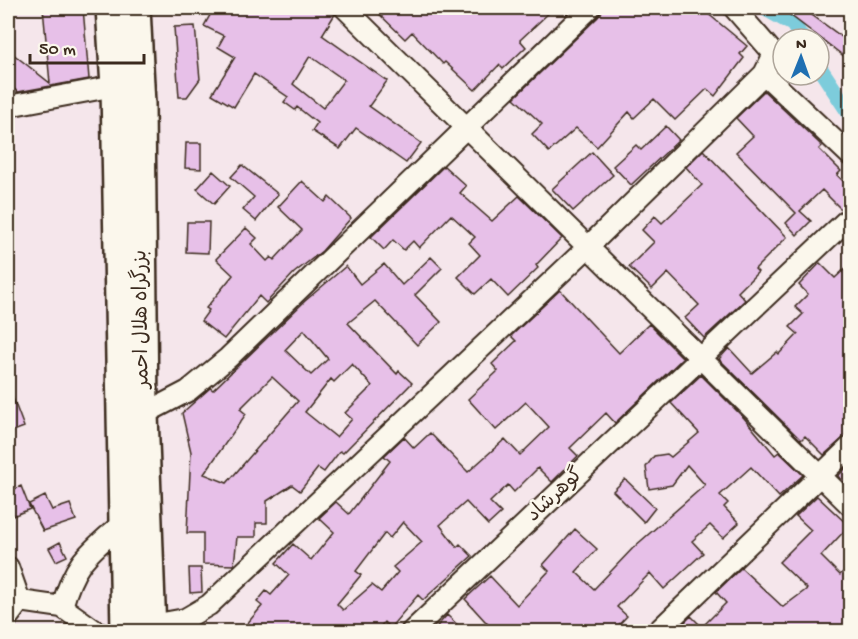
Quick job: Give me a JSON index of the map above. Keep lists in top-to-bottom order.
{
  "streets": {
    "highway": ["بزرگراه هلال احمر"],
    "street": ["گوهرشاد"]
  },
  "scale_bar": "50 m",
  "north": "top"
}
